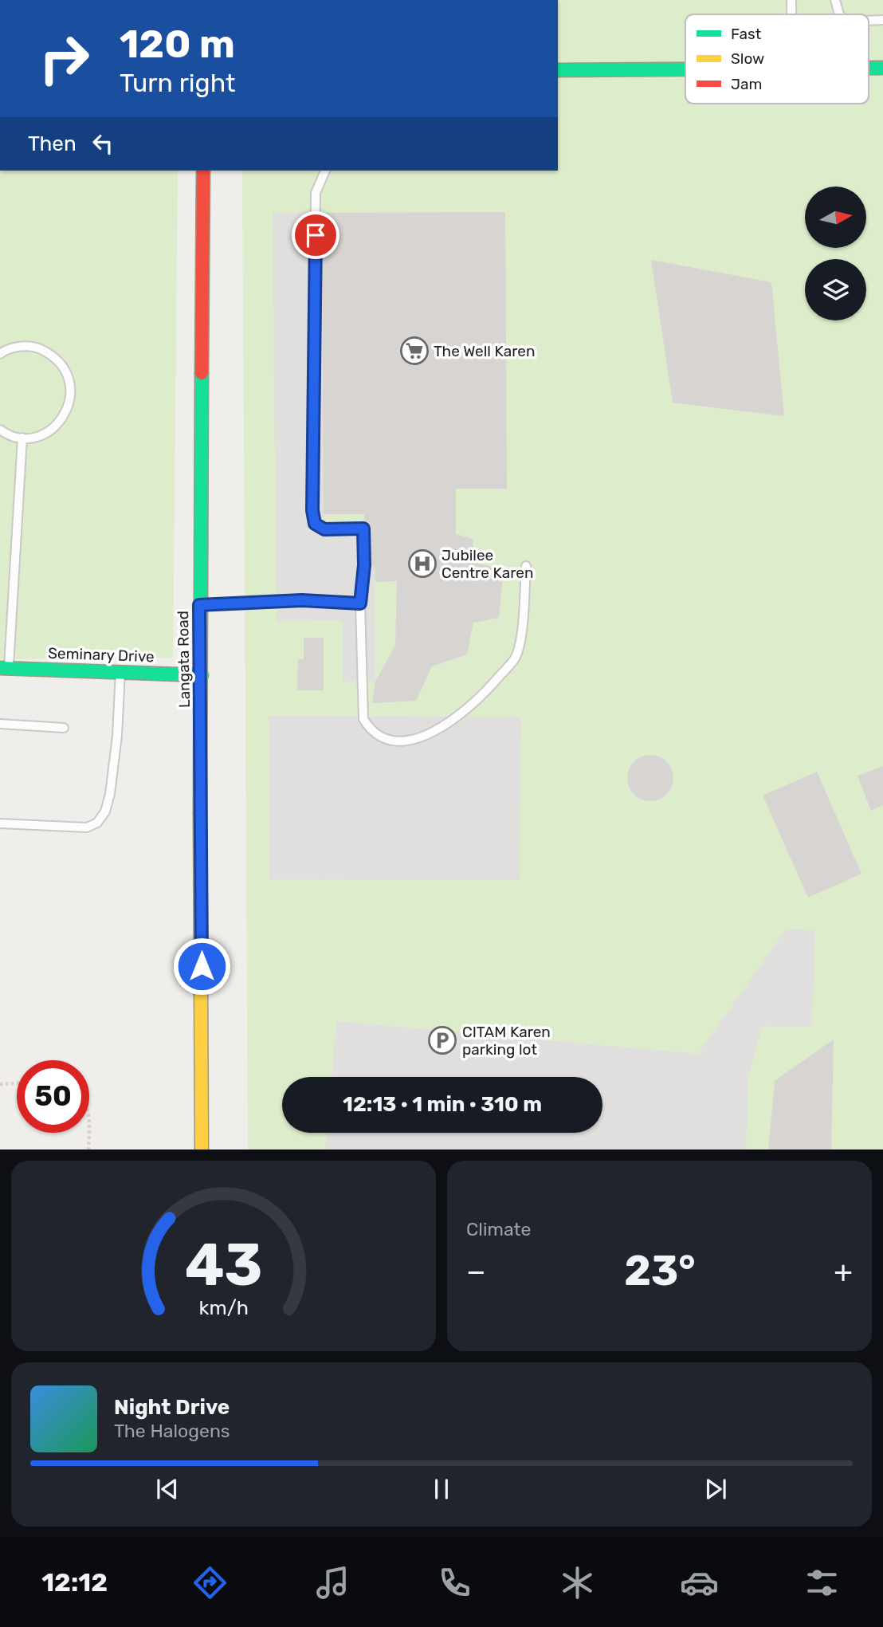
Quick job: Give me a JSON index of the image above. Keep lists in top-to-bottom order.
{
  "streets": {
    "main road": ["Seminary Drive", "Langata Road"]
  },
  "crossings": [
    ["Seminary Drive", "Langata Road"]
  ],
  "places": {
    "supermarket": ["The Well Karen"],
    "hospital": ["Jubilee Centre Karen"],
    "parking": ["CITAM Karen parking lot"]
  },
  "legend": ["Fast", "Slow", "Jam"],
  "north": "right",
  "page": {
    "turn": ["120 m", "Turn right"],
    "then": "Then",
    "limit": "50",
    "trip": "12:13 · 1 min · 310 m",
    "tile": "Climate",
    "heat": ["−", "23°", "+"],
    "song": ["Night Drive", "The Halogens"],
    "tabs": "12:12",
    "gauge": ["43", "km/h"]
  }
}
